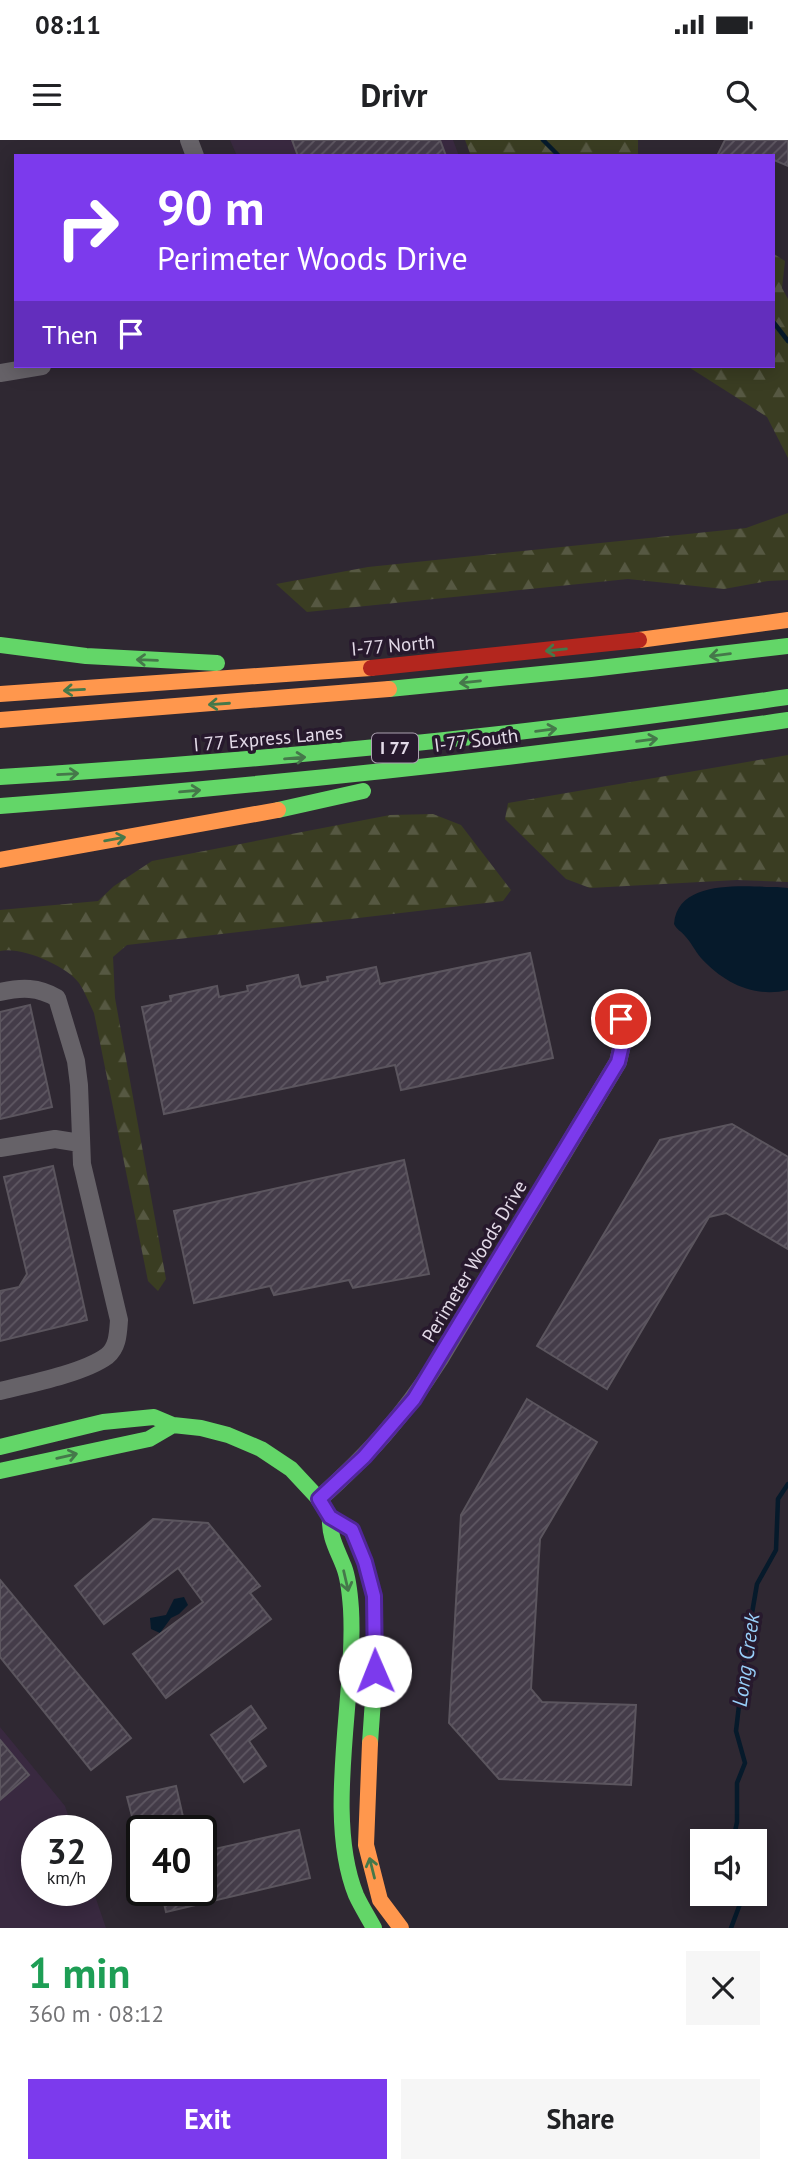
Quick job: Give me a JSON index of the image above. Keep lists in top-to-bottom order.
{
  "streets": {
    "main road": [
      "I-77 North",
      "I 77 Express Lanes",
      "I-77 South",
      "I 77"
    ],
    "street": ["Perimeter Woods Drive"]
  },
  "water": ["Long Creek"],
  "page": {
    "status": "08:11",
    "header": "Drivr",
    "turn": ["90 m", "Perimeter Woods Drive"],
    "then": "Then",
    "speed": "32 km/h",
    "limit": "40",
    "heading": ["1 min", "360 m · 08:12"],
    "buttons": ["Exit", "Share"]
  }
}
